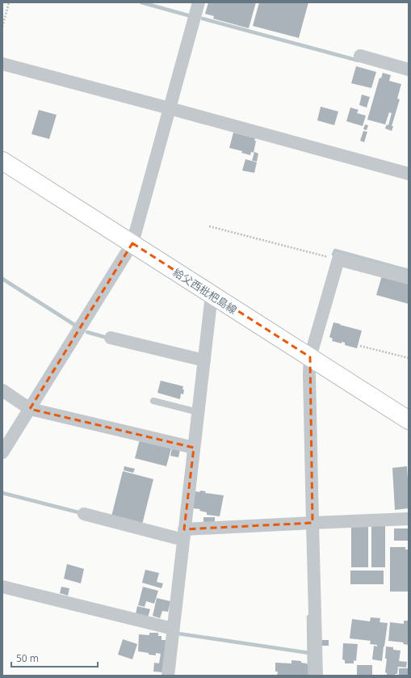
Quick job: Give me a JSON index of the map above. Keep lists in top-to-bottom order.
{
  "streets": {
    "main road": ["給父西枇杷島線"]
  },
  "scale_bar": "50 m"
}
